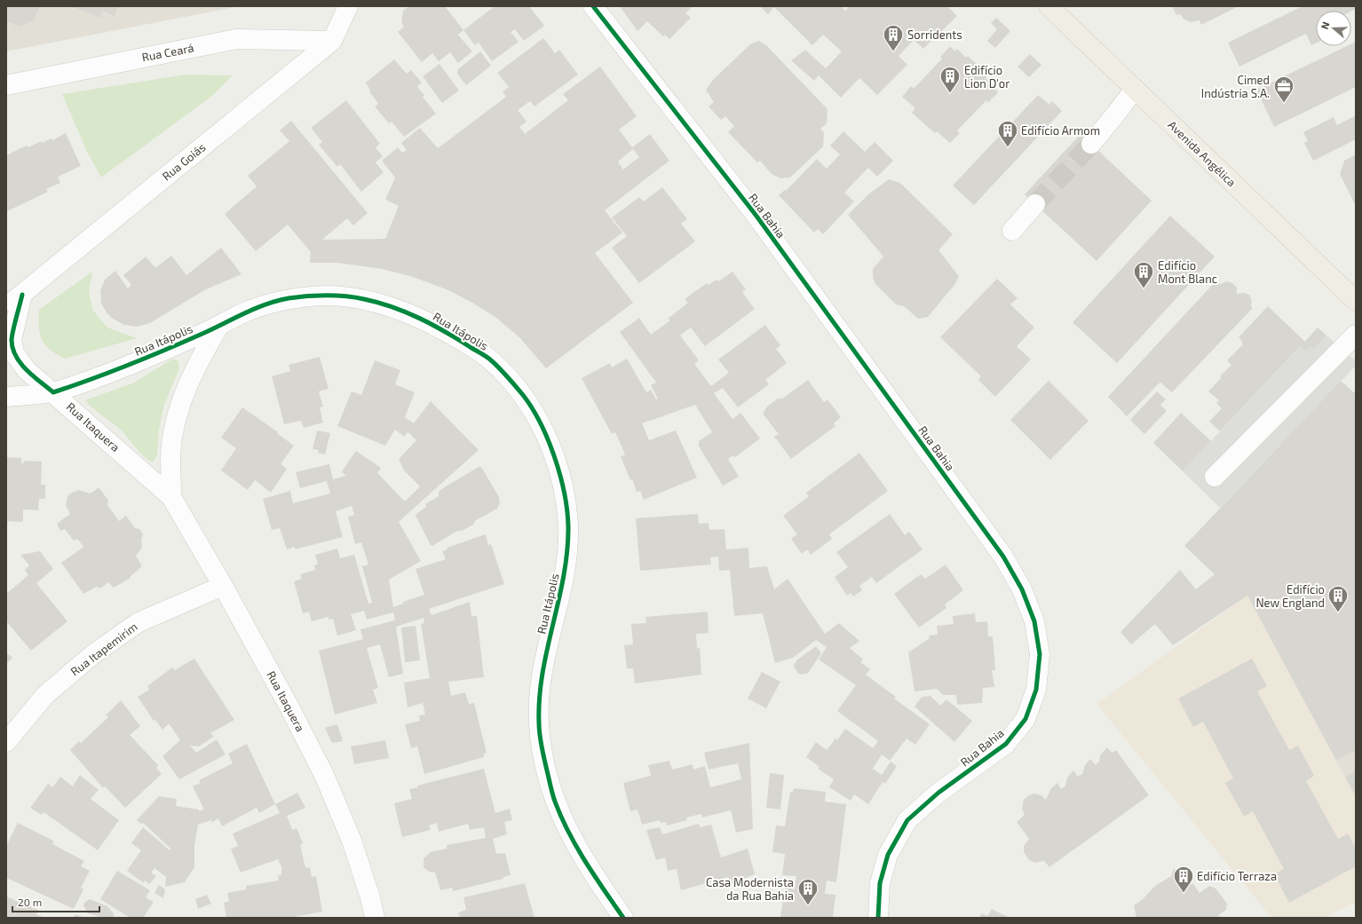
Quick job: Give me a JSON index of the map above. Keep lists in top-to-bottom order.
{
  "streets": {
    "main road": ["Avenida Angélica"],
    "street": [
      "Rua Ceará",
      "Rua Goiás",
      "Rua Bahia",
      "Rua Itápolis",
      "Rua Itaquera",
      "Rua Itapemirim"
    ]
  },
  "crossings": [
    ["Rua Ceará", "Rua Goiás"],
    ["Rua Goiás", "Rua Itaquera"],
    ["Rua Itápolis", "Rua Itaquera"],
    ["Rua Itaquera", "Rua Itapemirim"]
  ],
  "places": {
    "building": [
      "Sorridents",
      "Edifício Lion D'or",
      "Edifício Armom",
      "Edifício Mont Blanc",
      "Edifício New England",
      "Edifício Terraza",
      "Casa Modernista da Rua Bahia"
    ],
    "office": ["Cimed Indústria S.A."]
  },
  "scale_bar": "20 m",
  "north": "left"
}
